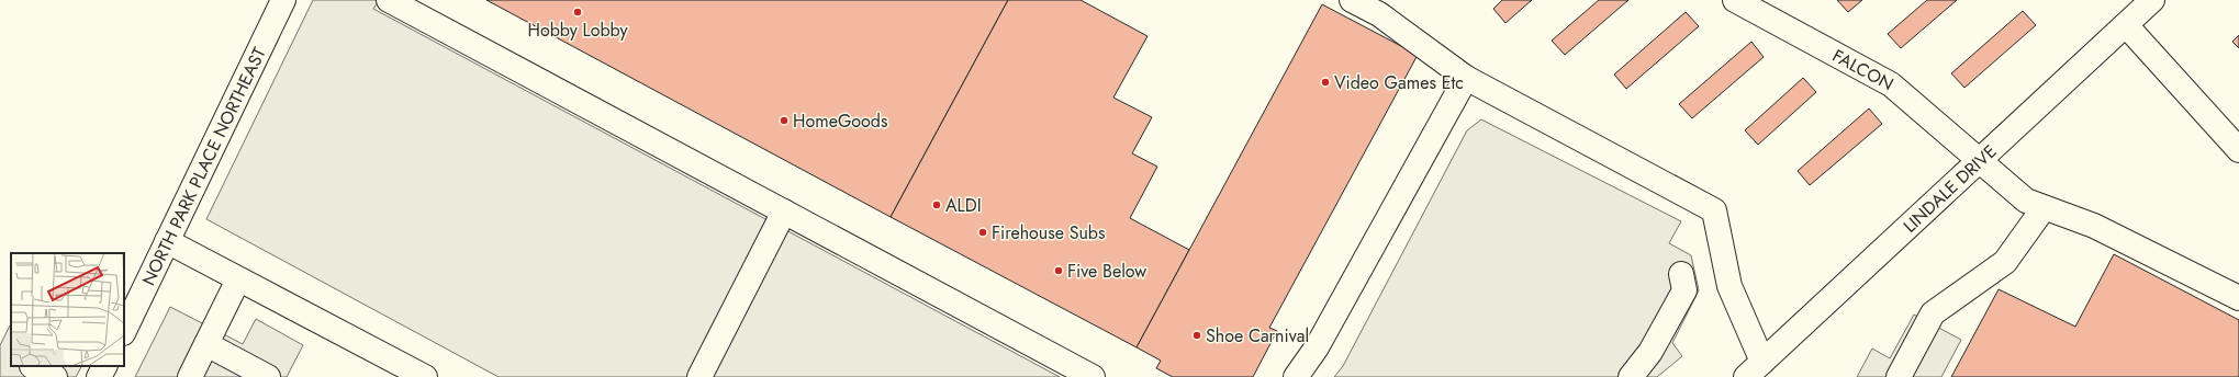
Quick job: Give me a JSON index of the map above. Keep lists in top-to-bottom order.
{
  "streets": {
    "street": ["FALCON", "NORTH PARK PLACE NORTHEAST", "LINDALE DRIVE"]
  },
  "crossings": [
    ["FALCON", "LINDALE DRIVE"]
  ],
  "places": [
    "Hobby Lobby",
    "Video Games Etc",
    "HomeGoods",
    "ALDI",
    "Firehouse Subs",
    "Five Below",
    "Shoe Carnival"
  ]
}
